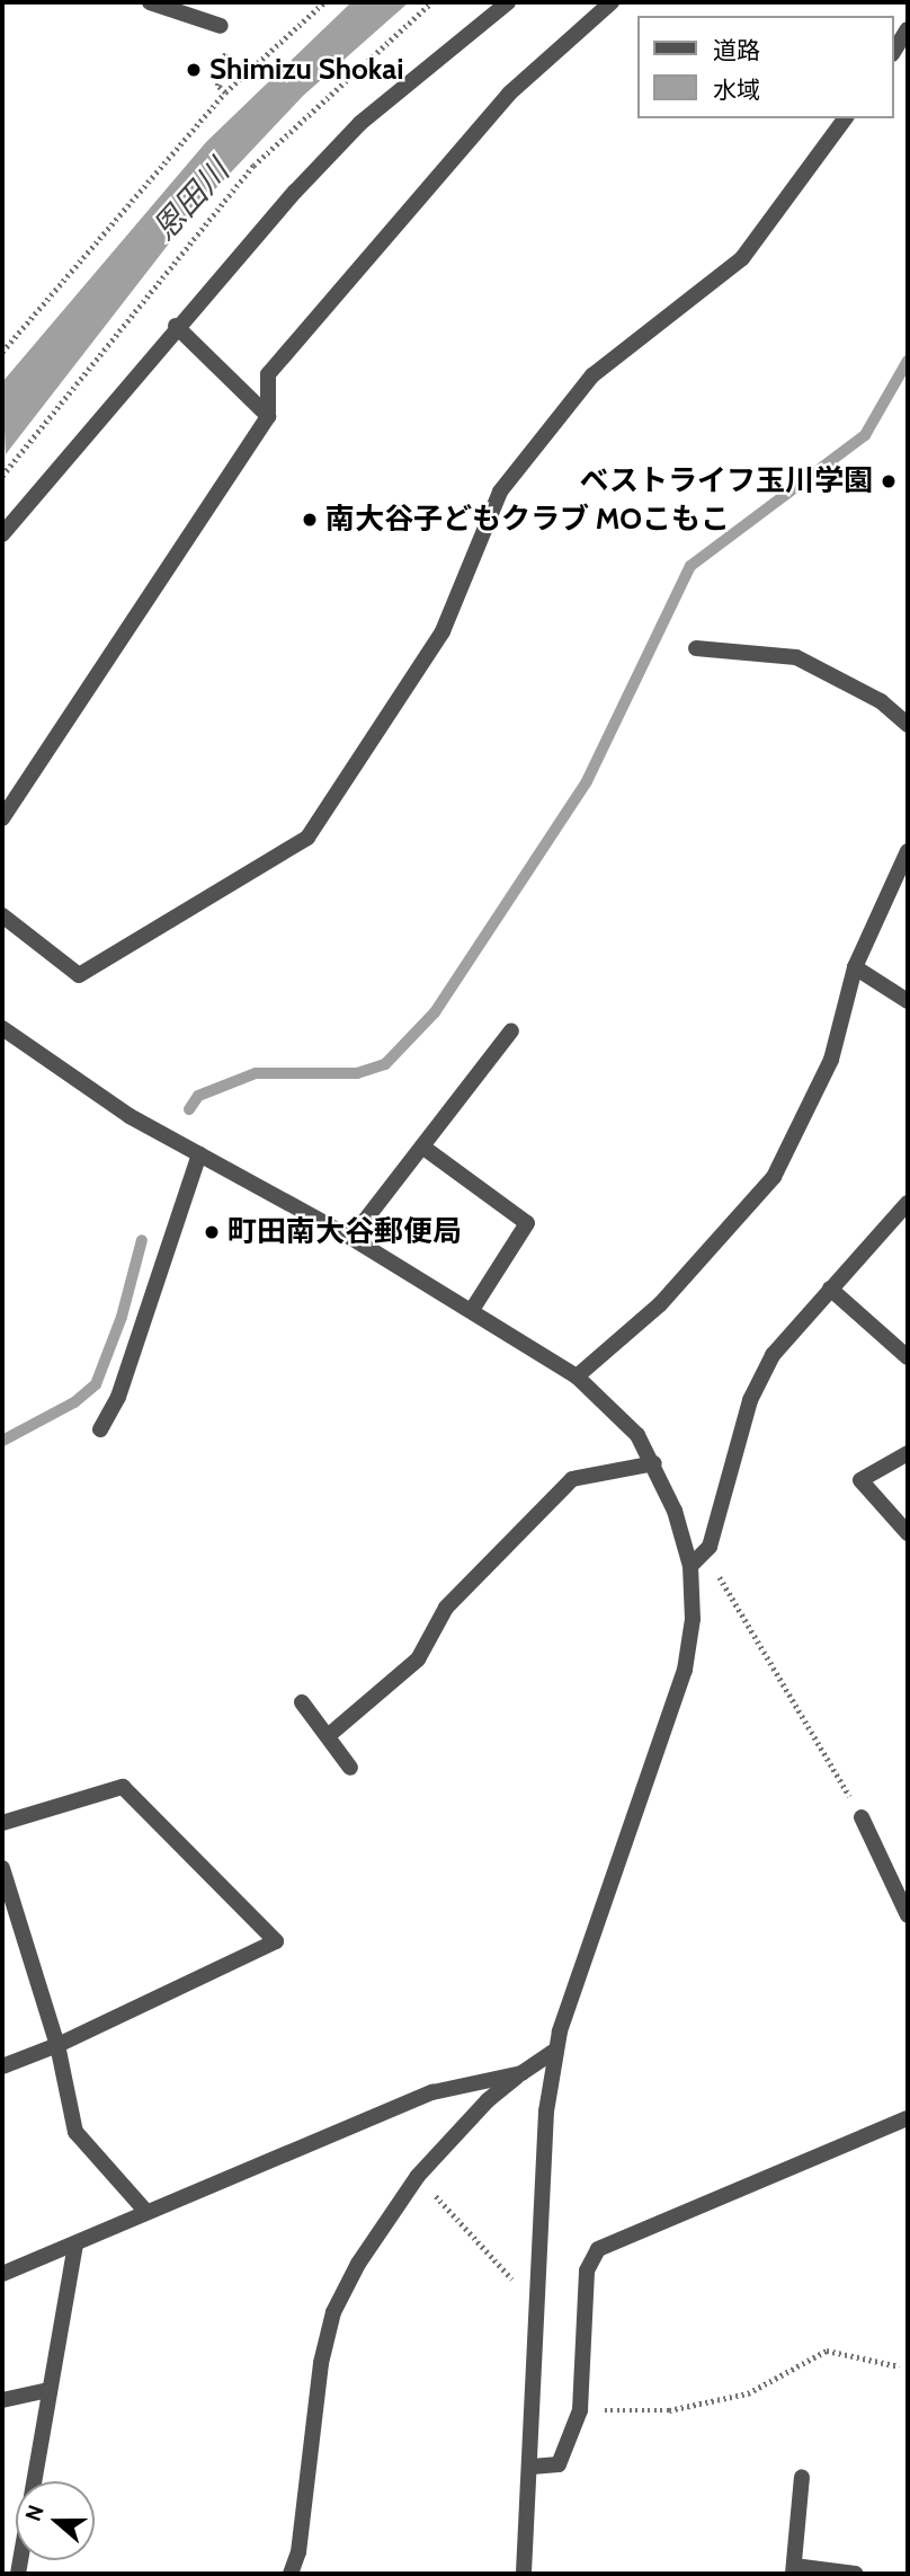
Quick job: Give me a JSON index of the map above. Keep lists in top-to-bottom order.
{
  "water": ["恩田川"],
  "places": [
    "Shimizu Shokai",
    "ベストライフ玉川学園",
    "南大谷子どもクラブ MOこもこ",
    "町田南大谷郵便局"
  ],
  "legend": ["道路", "水域"],
  "north": "left"
}
